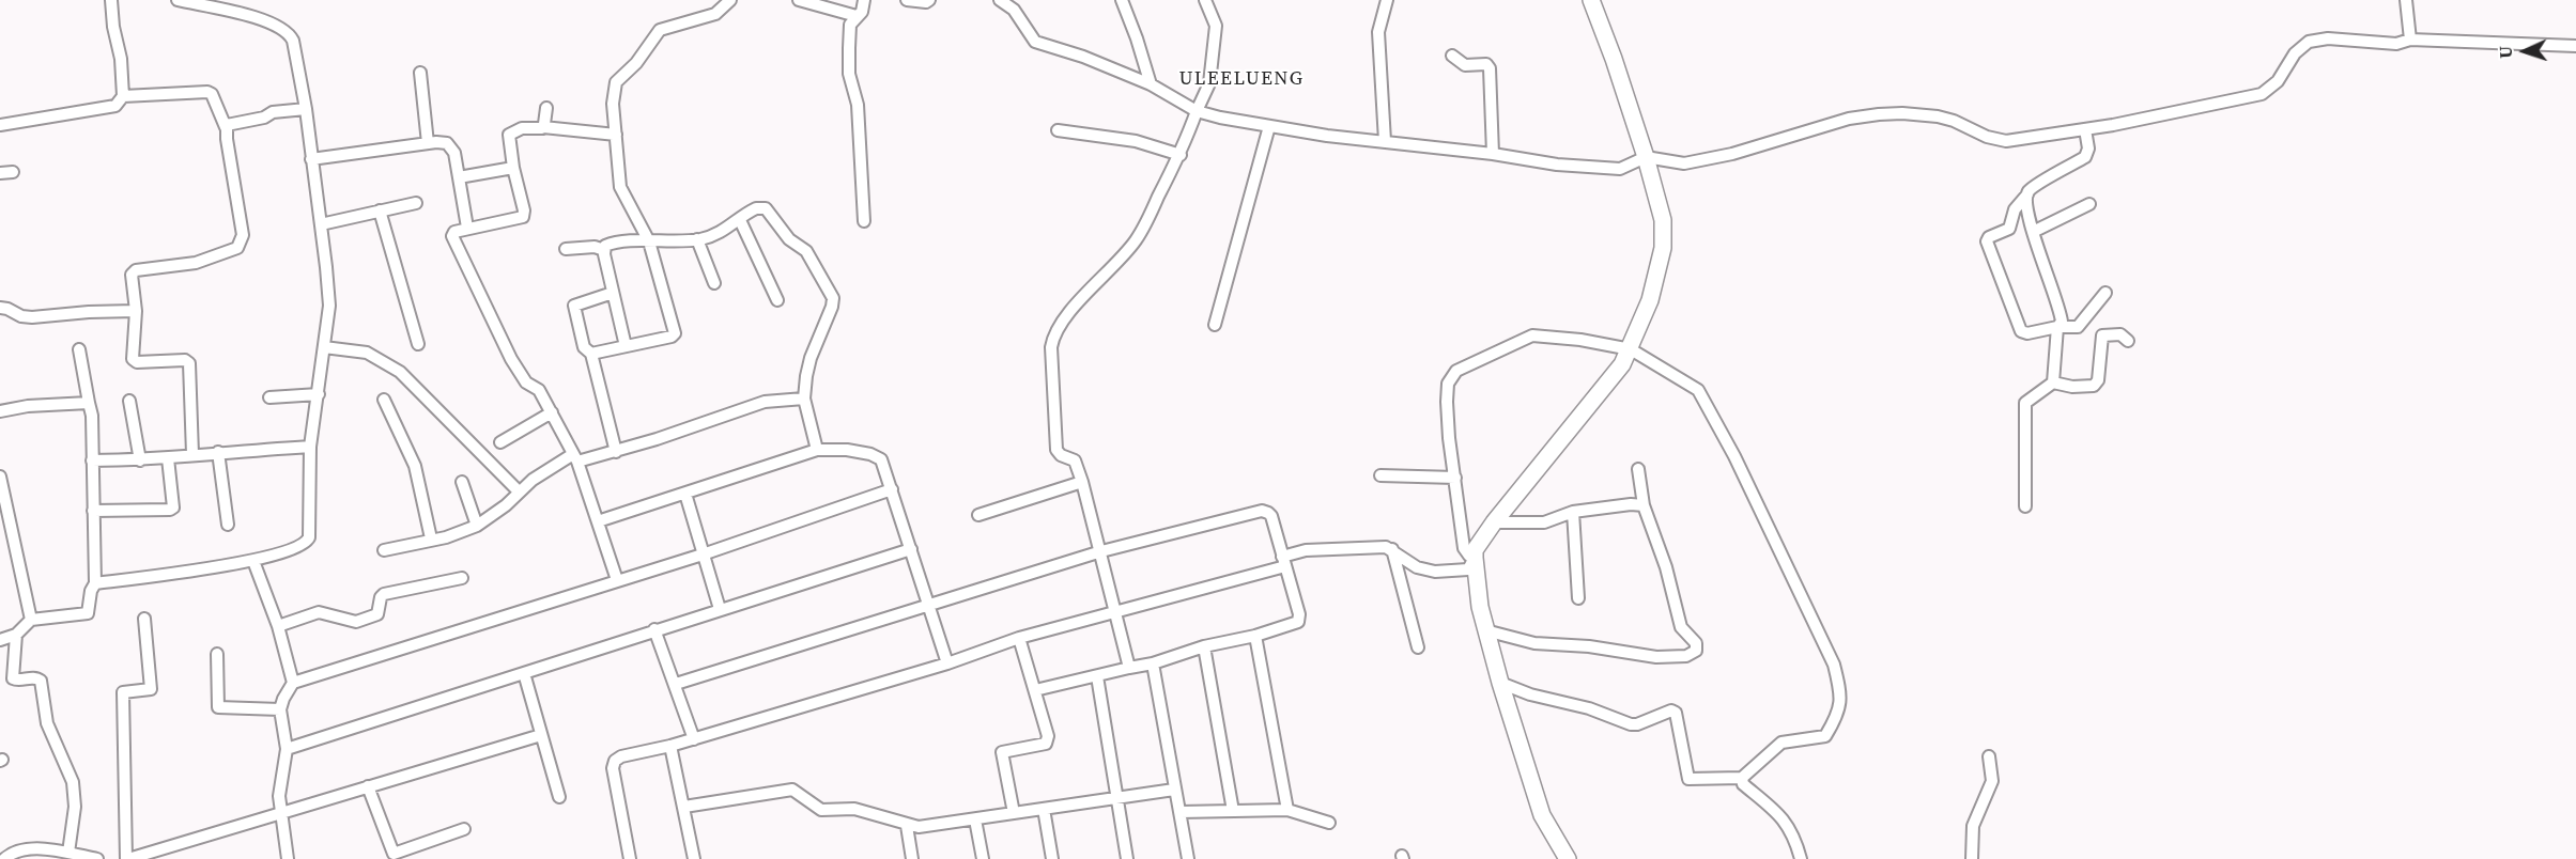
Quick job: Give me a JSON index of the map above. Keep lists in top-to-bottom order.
{
  "districts": ["ULEELUENG"],
  "north": "left"
}
